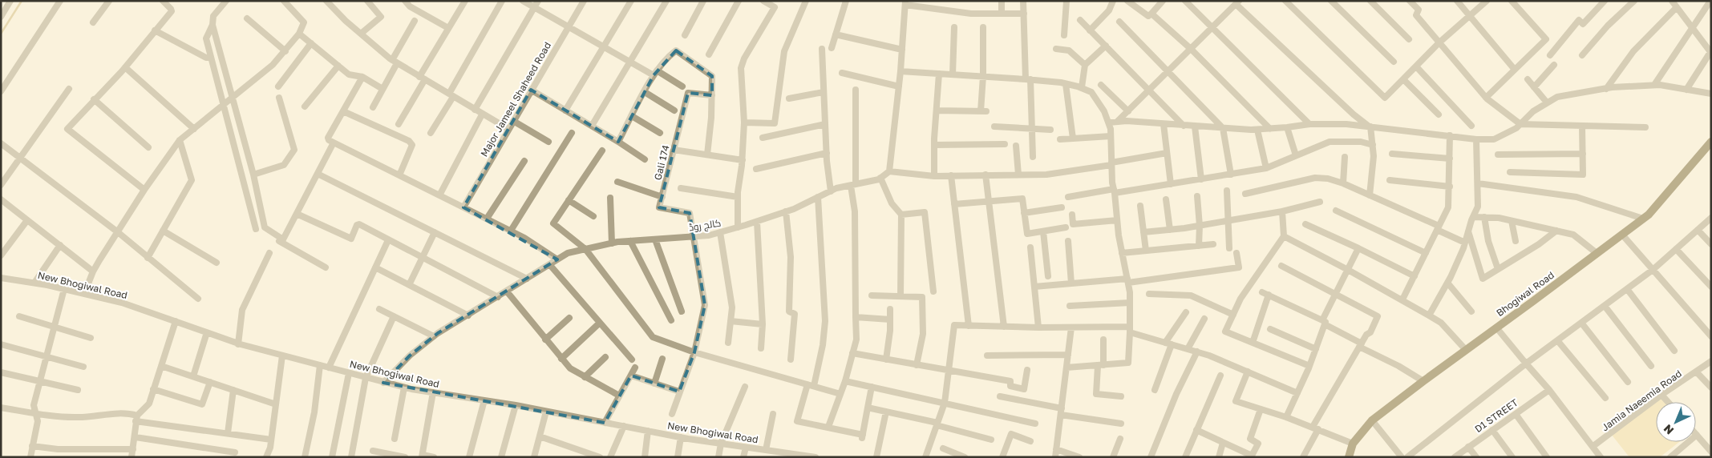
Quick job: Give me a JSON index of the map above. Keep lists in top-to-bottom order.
{
  "streets": {
    "main road": ["Bhogiwal Road"],
    "street": [
      "Major Jameel Shaheed Road",
      "Gali 174",
      "کالج روڈ",
      "New Bhogiwal Road",
      "Jamia Naeemia Road",
      "D1 STREET"
    ]
  },
  "crossings": [
    ["کالج روڈ", "New Bhogiwal Road"]
  ],
  "north": "bottom left"
}
